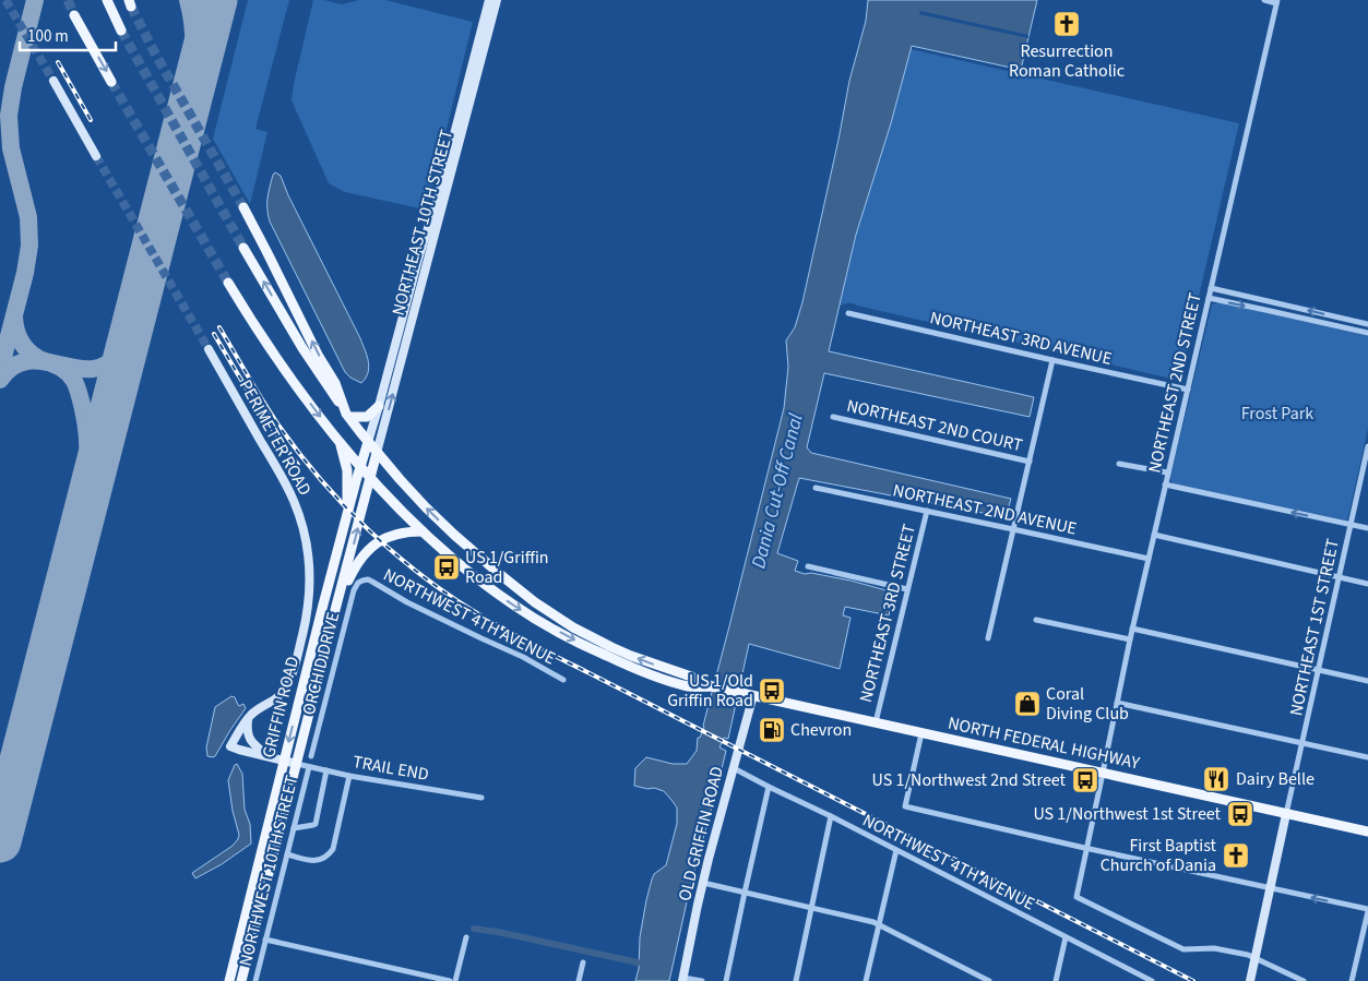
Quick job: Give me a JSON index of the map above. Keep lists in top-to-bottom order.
{
  "streets": {
    "main road": ["GRIFFIN ROAD", "NORTH FEDERAL HIGHWAY"],
    "street": [
      "NORTHEAST 10TH STREET",
      "NORTHEAST 3RD AVENUE",
      "NORTHEAST 2ND STREET",
      "NORTHEAST 2ND COURT",
      "PERIMETER ROAD",
      "NORTHEAST 2ND AVENUE",
      "NORTHEAST 3RD STREET",
      "NORTHWEST 4TH AVENUE",
      "NORTHEAST 1ST STREET",
      "ORCHID DRIVE",
      "TRAIL END",
      "OLD GRIFFIN ROAD",
      "NORTHWEST 10TH STREET"
    ]
  },
  "crossings": [
    ["NORTHEAST 10TH STREET", "GRIFFIN ROAD"],
    ["NORTHEAST 10TH STREET", "NORTH FEDERAL HIGHWAY"],
    ["NORTHEAST 3RD AVENUE", "NORTHEAST 2ND STREET"],
    ["NORTHEAST 2ND STREET", "NORTHEAST 2ND AVENUE"],
    ["NORTHEAST 2ND STREET", "NORTH FEDERAL HIGHWAY"],
    ["PERIMETER ROAD", "GRIFFIN ROAD"],
    ["PERIMETER ROAD", "TRAIL END"],
    ["NORTHEAST 2ND AVENUE", "NORTHEAST 3RD STREET"],
    ["NORTHEAST 3RD STREET", "NORTH FEDERAL HIGHWAY"],
    ["NORTHWEST 4TH AVENUE", "ORCHID DRIVE"],
    ["NORTHWEST 4TH AVENUE", "OLD GRIFFIN ROAD"],
    ["NORTHEAST 1ST STREET", "NORTH FEDERAL HIGHWAY"],
    ["GRIFFIN ROAD", "NORTH FEDERAL HIGHWAY"],
    ["GRIFFIN ROAD", "TRAIL END"],
    ["NORTH FEDERAL HIGHWAY", "OLD GRIFFIN ROAD"],
    ["TRAIL END", "NORTHWEST 10TH STREET"]
  ],
  "water": ["Dania Cut-Off Canal"],
  "parks": ["Frost Park"],
  "places": {
    "church": ["Resurrection Roman Catholic", "First Baptist Church of Dania"],
    "bus stop": [
      "US 1/Griffin Road",
      "US 1/Old Griffin Road",
      "US 1/Northwest 2nd Street",
      "US 1/Northwest 1st Street"
    ],
    "shop": ["Coral Diving Club"],
    "fuel station": ["Chevron"],
    "restaurant": ["Dairy Belle"]
  },
  "scale_bar": "100 m"
}
